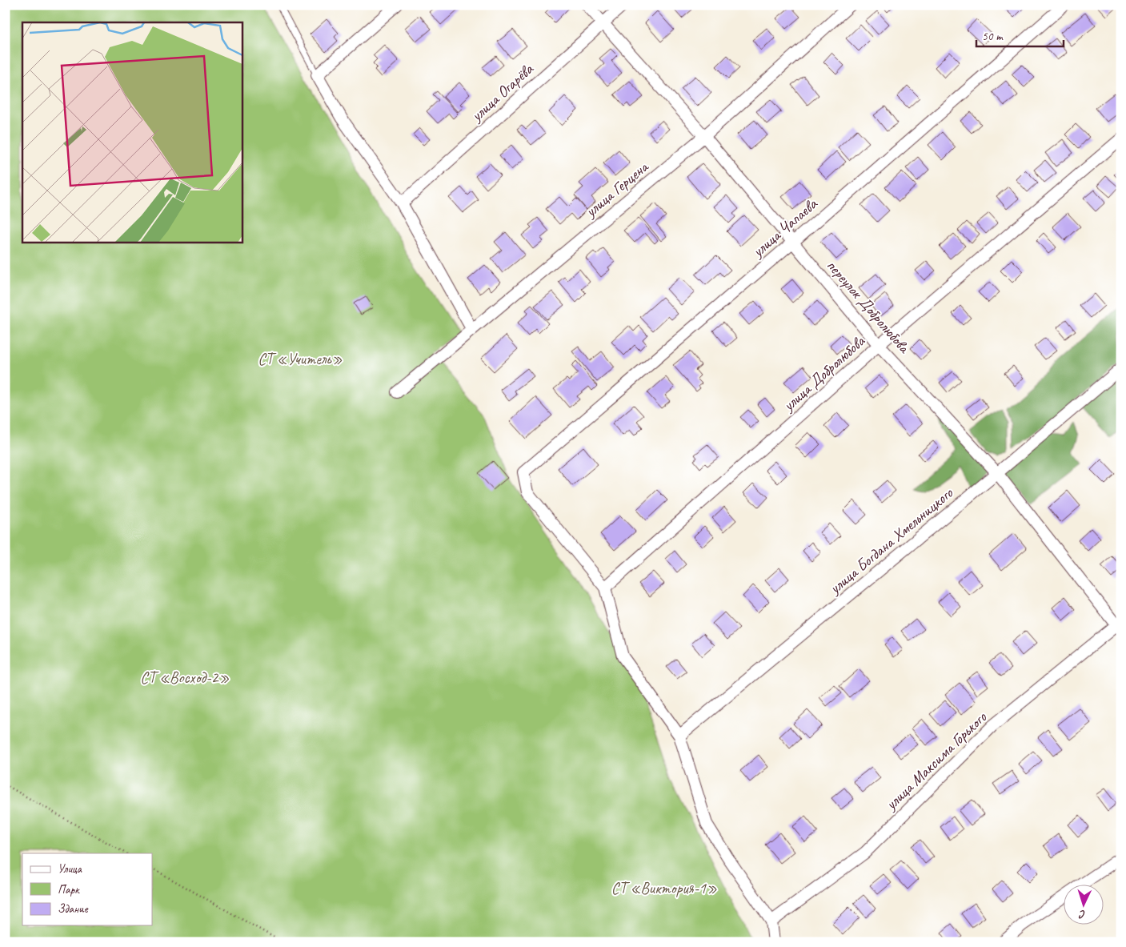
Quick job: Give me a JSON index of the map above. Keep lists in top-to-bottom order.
{
  "streets": {
    "street": [
      "улица Огарёва",
      "улица Герцена",
      "улица Чапаева",
      "переулок Добролюбова",
      "улица Добролюбова",
      "улица Богдана Хмельницкого",
      "улица Максима Горького"
    ]
  },
  "crossings": [
    ["улица Огарёва", "переулок Добролюбова"],
    ["улица Герцена", "переулок Добролюбова"],
    ["улица Чапаева", "переулок Добролюбова"],
    ["улица Чапаева", "улица Добролюбова"],
    ["переулок Добролюбова", "улица Добролюбова"],
    ["переулок Добролюбова", "улица Богдана Хмельницкого"],
    ["переулок Добролюбова", "улица Максима Горького"]
  ],
  "parks": ["СТ «Учитель»", "СТ «Восход-2»", "СТ «Виктория-1»"],
  "legend": ["Улица", "Парк", "Здание"],
  "scale_bar": "50 m",
  "north": "bottom"
}
